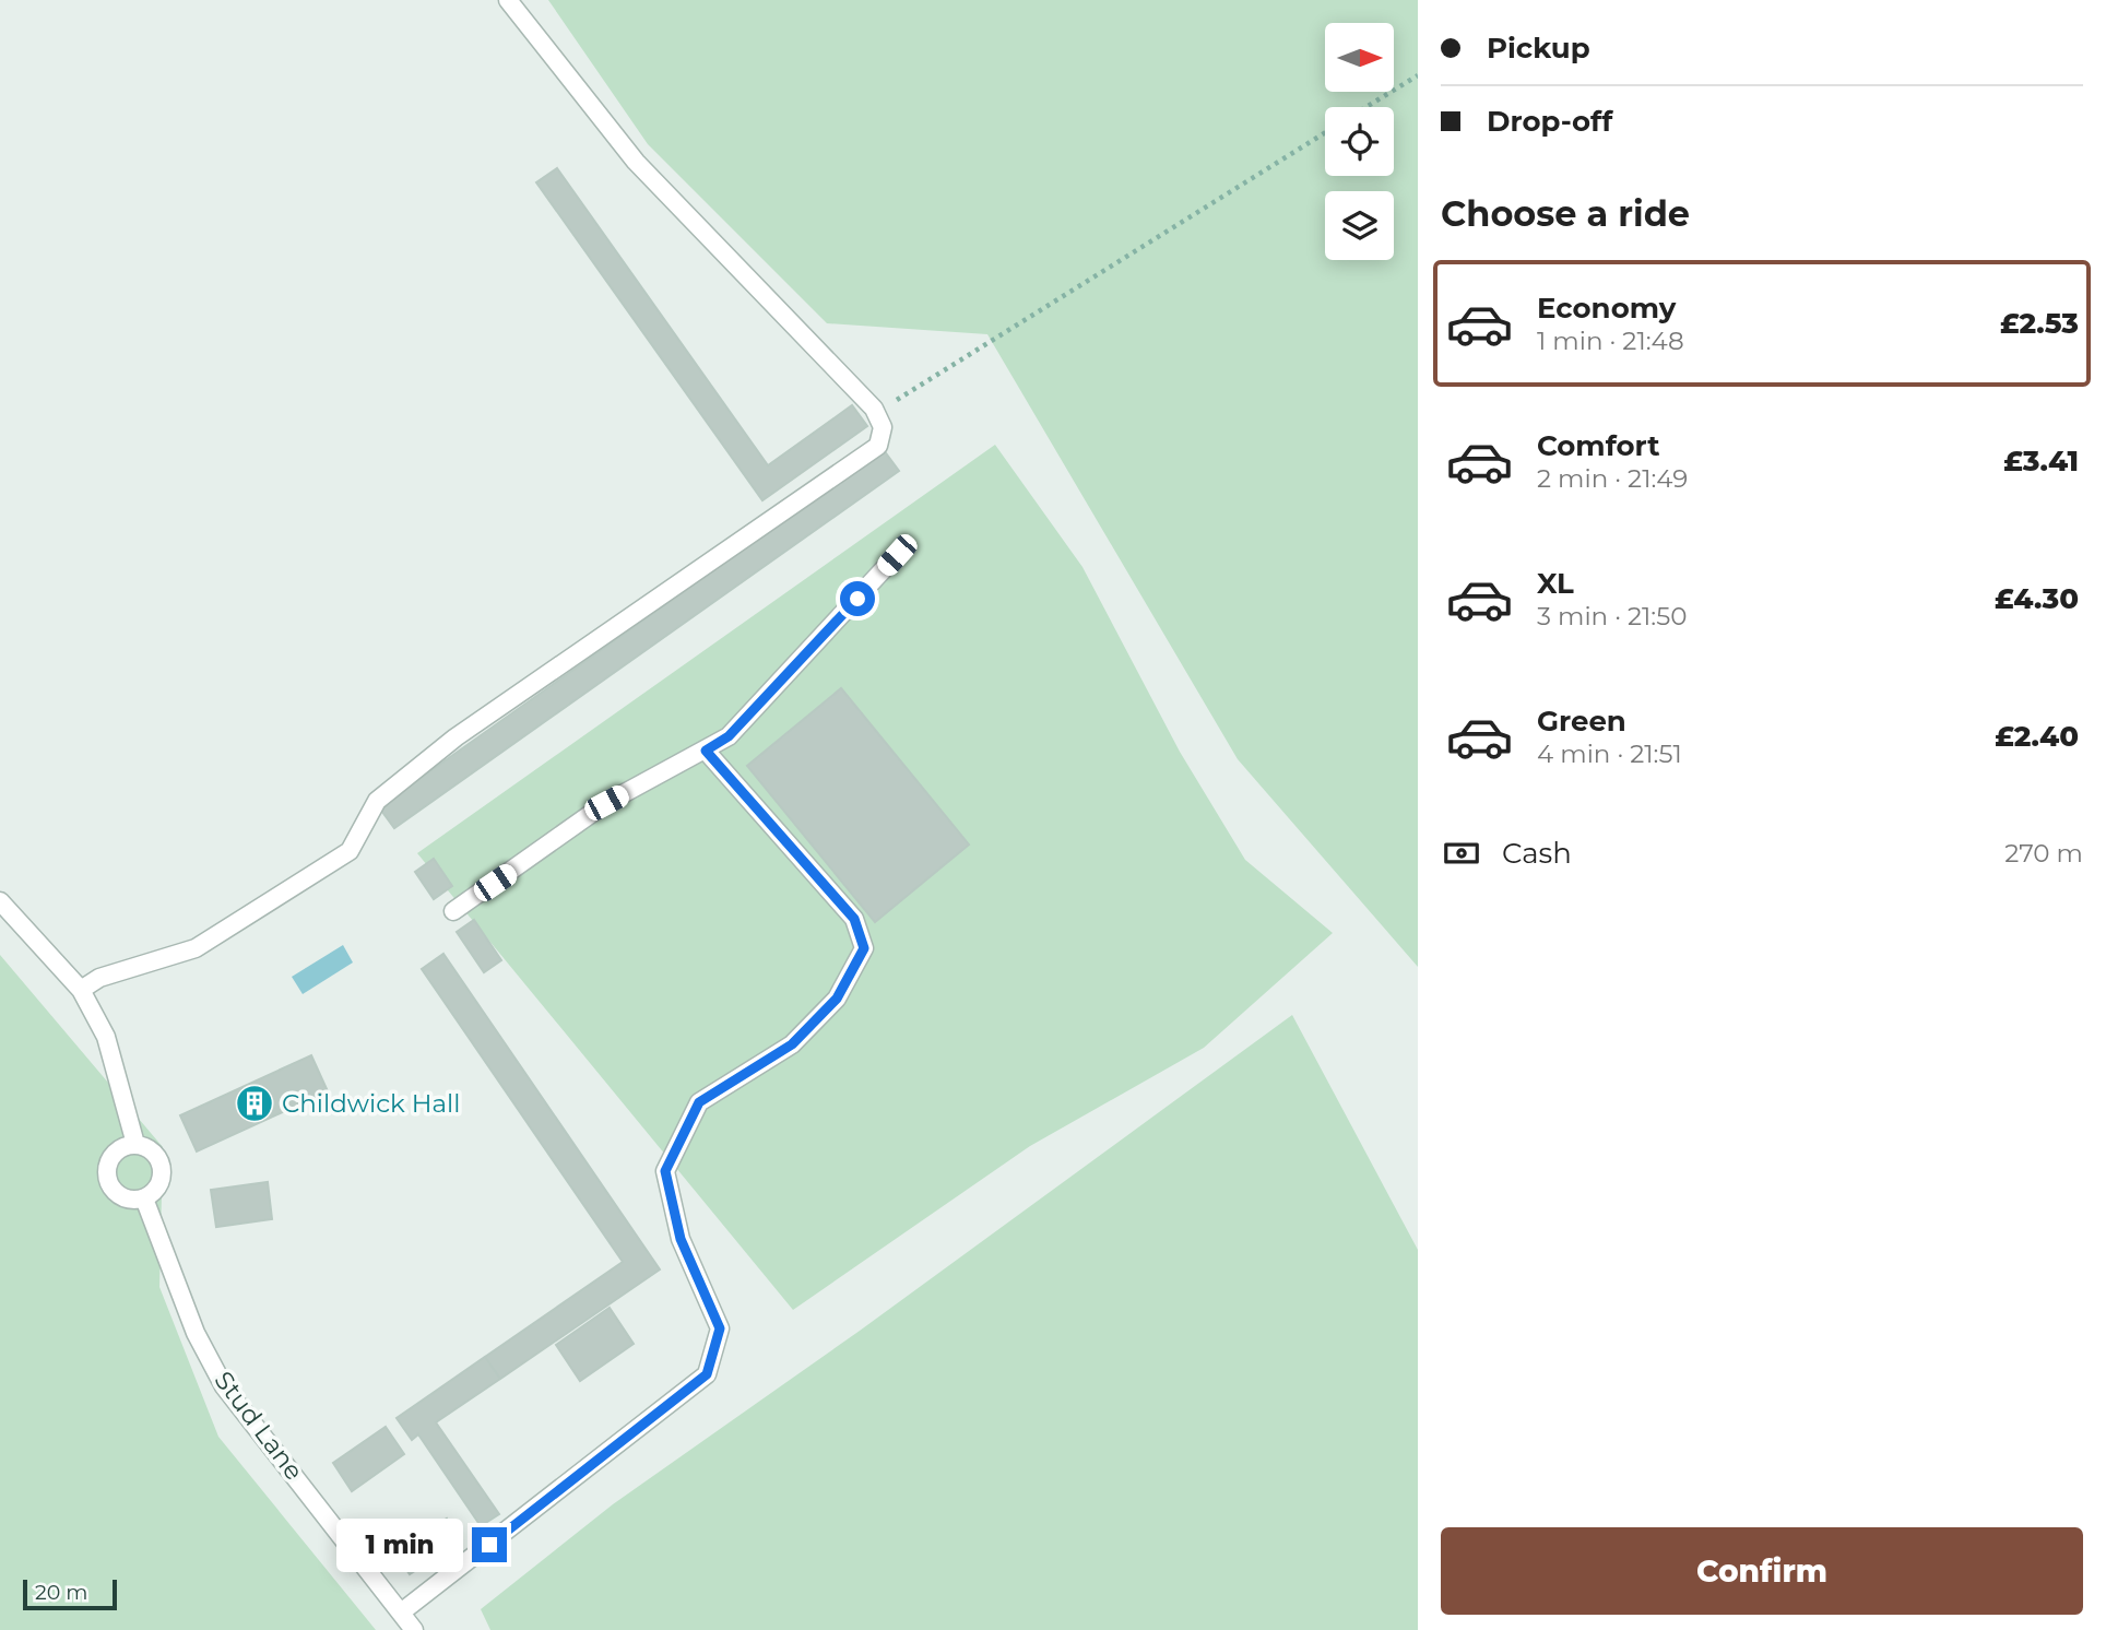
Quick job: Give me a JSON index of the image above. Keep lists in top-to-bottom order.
{
  "streets": {
    "lane": ["Stud Lane"]
  },
  "places": {
    "building": ["Childwick Hall"]
  },
  "scale_bar": "20 m",
  "north": "right",
  "page": {
    "banner": ["Pickup", "Drop-off"],
    "heading": "Choose a ride",
    "list": [
      {
        "name": "Economy",
        "note": "1 min · 21:48",
        "value": "£2.53"
      },
      {
        "name": "Comfort",
        "note": "2 min · 21:49",
        "value": "£3.41"
      },
      {
        "name": "XL",
        "note": "3 min · 21:50",
        "value": "£4.30"
      },
      {
        "name": "Green",
        "note": "4 min · 21:51",
        "value": "£2.40"
      }
    ],
    "pay": ["Cash", "270 m"],
    "buttons": "Confirm",
    "bubble": "1 min",
    "scale": "20 m"
  }
}
